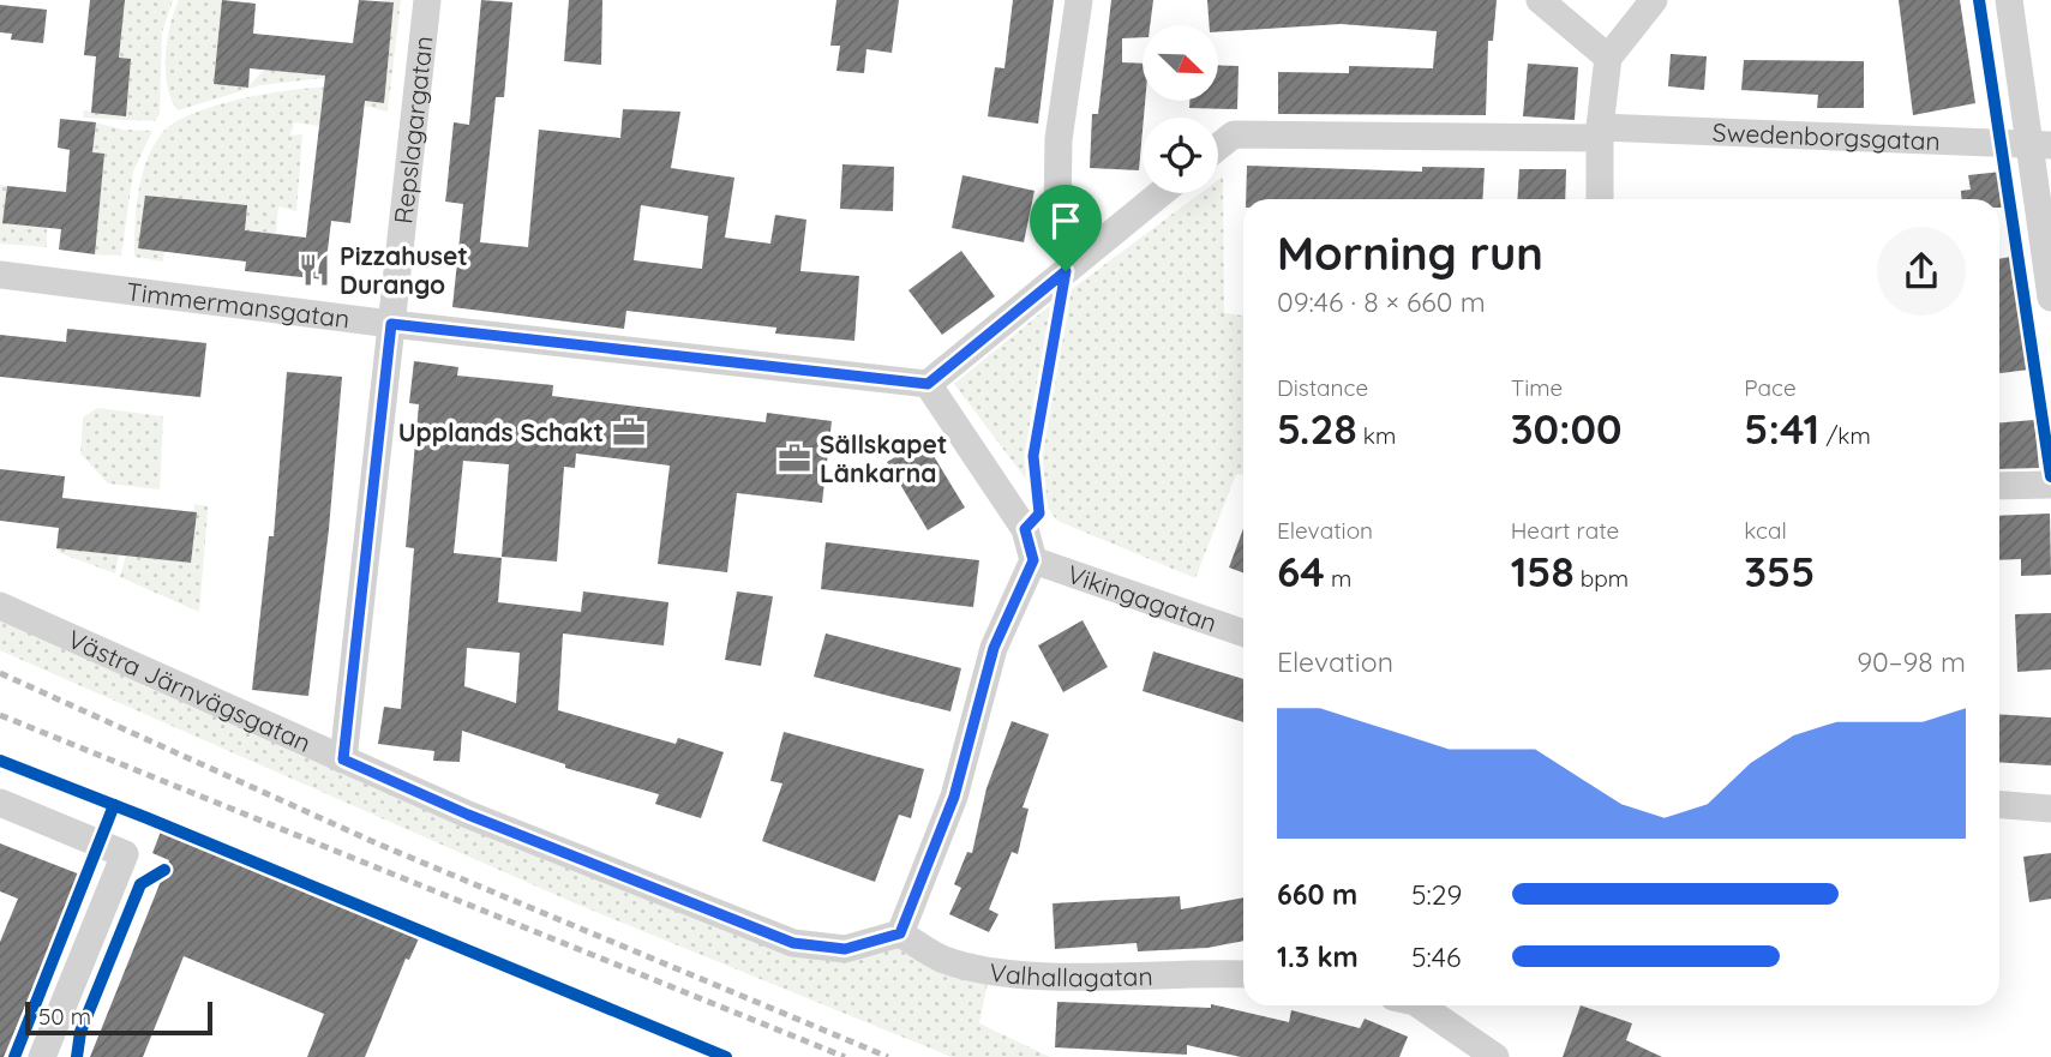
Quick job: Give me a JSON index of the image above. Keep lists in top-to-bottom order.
{
  "streets": {
    "street": [
      "Repslagargatan",
      "Swedenborgsgatan",
      "Timmermansgatan",
      "Vikingagatan",
      "Västra Järnvägsgatan",
      "Valhallagatan"
    ]
  },
  "crossings": [
    ["Repslagargatan", "Timmermansgatan"],
    ["Repslagargatan", "Västra Järnvägsgatan"],
    ["Västra Järnvägsgatan", "Valhallagatan"]
  ],
  "places": {
    "restaurant": ["Pizzahuset Durango"],
    "office": ["Upplands Schakt", "Sällskapet Länkarna"]
  },
  "scale_bar": "50 m",
  "north": "bottom right",
  "page": {
    "heading": ["Morning run", "09:46 · 8 × 660 m"],
    "stats": [
      ["Distance", "5.28 km"],
      ["Time", "30:00"],
      ["Pace", "5:41 /km"],
      ["Elevation", "64 m"],
      ["Heart rate", "158 bpm"],
      ["kcal", "355"]
    ],
    "chart": ["Elevation", "90–98 m"],
    "list": [
      {
        "name": "660 m",
        "note": "5:29"
      },
      {
        "name": "1.3 km",
        "note": "5:46"
      }
    ],
    "scale": "50 m"
  }
}
